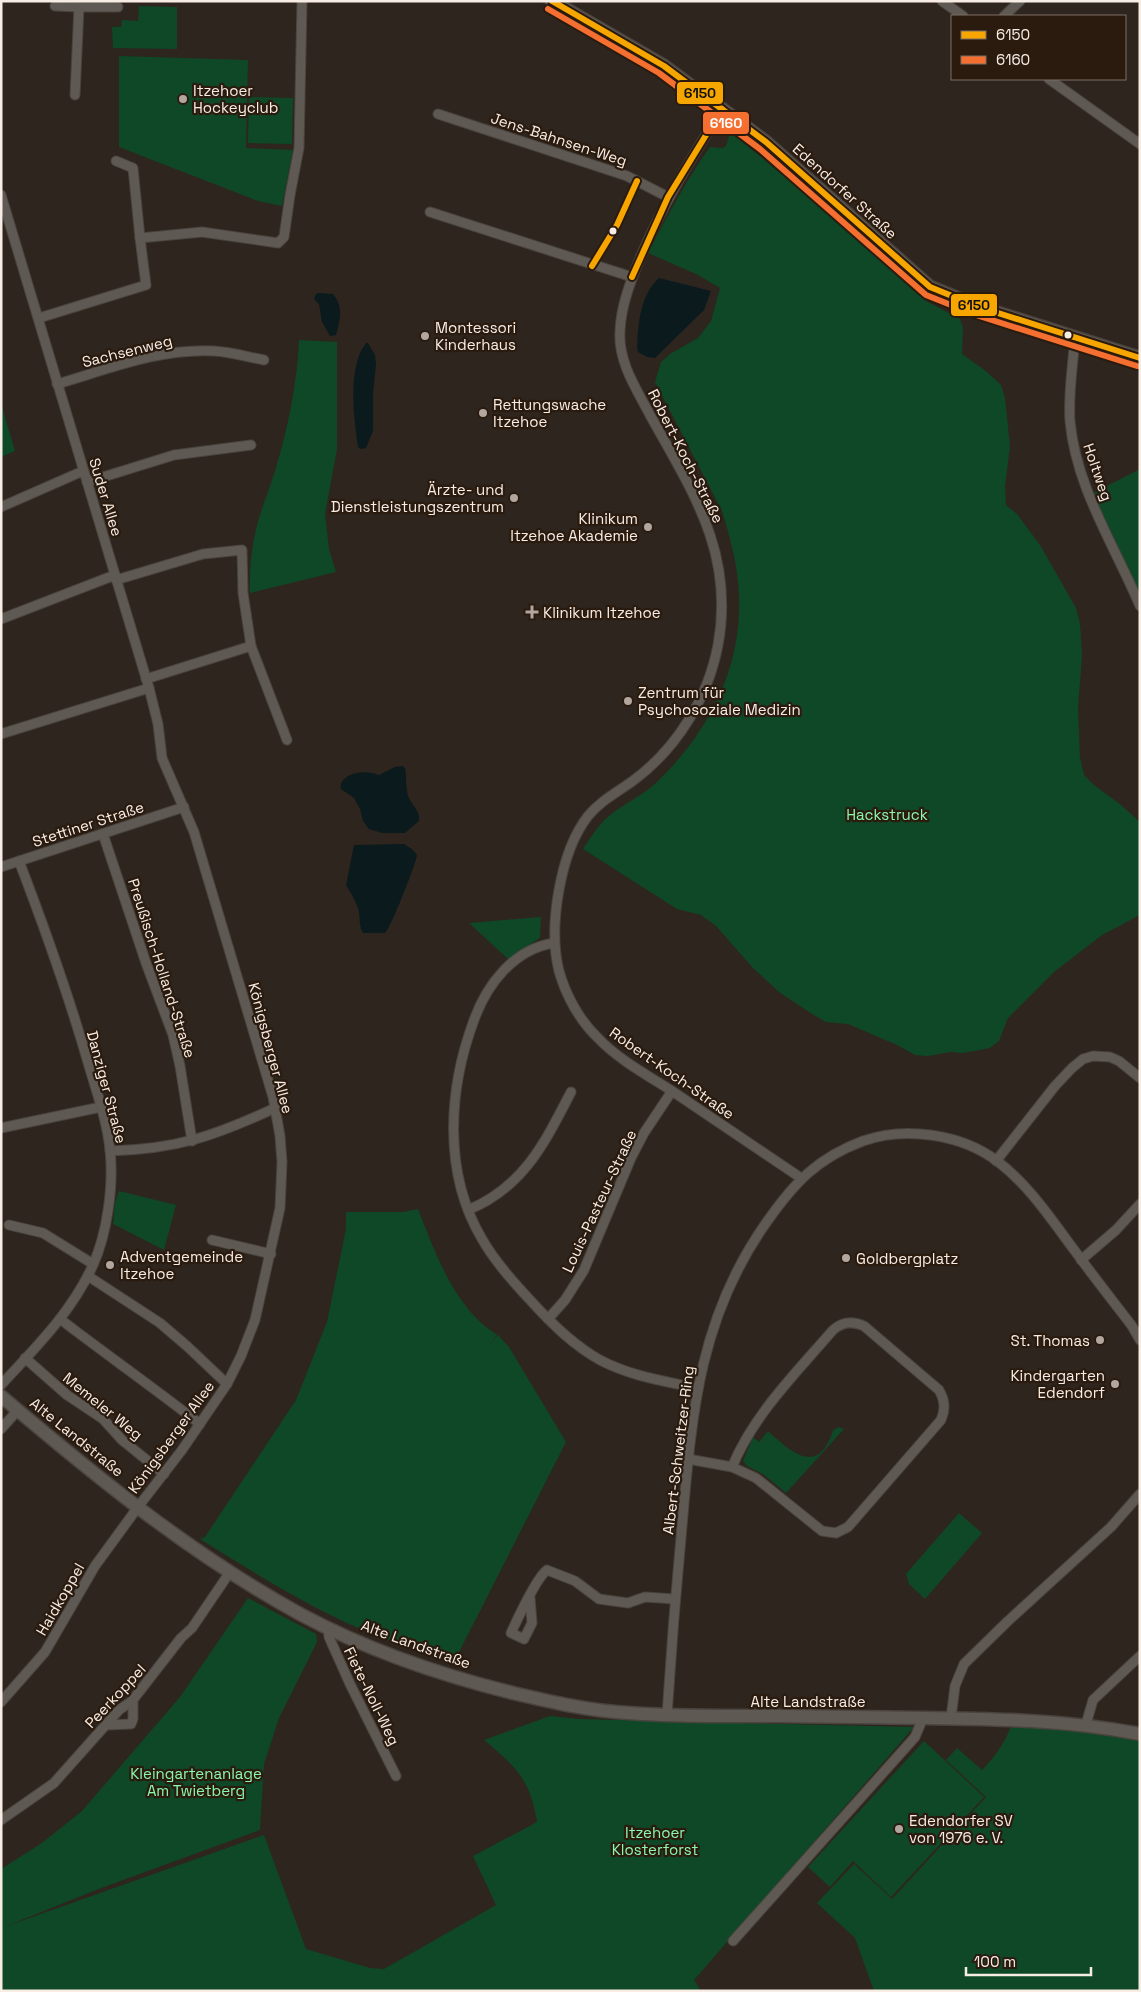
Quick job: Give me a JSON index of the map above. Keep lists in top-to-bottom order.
{
  "streets": {
    "street": [
      "Jens-Bahnsen-Weg",
      "Edendorfer Straße",
      "Sachsenweg",
      "Robert-Koch-Straße",
      "Holtweg",
      "Suder Allee",
      "Stettiner Straße",
      "Preußisch-Holland-Straße",
      "Königsberger Allee",
      "Danziger Straße",
      "Louis-Pasteur-Straße",
      "Memeler Weg",
      "Alte Landstraße",
      "Albert-Schweitzer-Ring",
      "Haidkoppel",
      "Peerkoppel",
      "Fiete-Noll-Weg"
    ]
  },
  "crossings": [
    ["Jens-Bahnsen-Weg", "Robert-Koch-Straße"],
    ["Edendorfer Straße", "Robert-Koch-Straße"],
    ["Edendorfer Straße", "Holtweg"],
    ["Sachsenweg", "Suder Allee"],
    ["Robert-Koch-Straße", "Louis-Pasteur-Straße"],
    ["Robert-Koch-Straße", "Albert-Schweitzer-Ring"],
    ["Suder Allee", "Stettiner Straße"],
    ["Suder Allee", "Königsberger Allee"],
    ["Stettiner Straße", "Preußisch-Holland-Straße"],
    ["Stettiner Straße", "Königsberger Allee"],
    ["Stettiner Straße", "Danziger Straße"],
    ["Königsberger Allee", "Memeler Weg"],
    ["Königsberger Allee", "Alte Landstraße"],
    ["Königsberger Allee", "Haidkoppel"],
    ["Danziger Straße", "Memeler Weg"],
    ["Alte Landstraße", "Albert-Schweitzer-Ring"],
    ["Alte Landstraße", "Haidkoppel"],
    ["Alte Landstraße", "Peerkoppel"],
    ["Alte Landstraße", "Fiete-Noll-Weg"]
  ],
  "parks": ["Hackstruck", "Kleingartenanlage Am Twietberg", "Itzehoer Klosterforst"],
  "places": {
    "other": [
      "Itzehoer Hockeyclub",
      "Montessori Kinderhaus",
      "Rettungswache Itzehoe",
      "Ärzte- und Dienstleistungszentrum",
      "Klinikum Itzehoe Akademie",
      "Zentrum für Psychosoziale Medizin",
      "Goldbergplatz",
      "Adventgemeinde Itzehoe",
      "St. Thomas",
      "Kindergarten Edendorf",
      "Edendorfer SV von 1976 e. V."
    ],
    "health": ["Klinikum Itzehoe"]
  },
  "lines": ["transit line 6150", "transit line 6160"],
  "legend": ["6150", "6160"],
  "scale_bar": "100 m"
}
